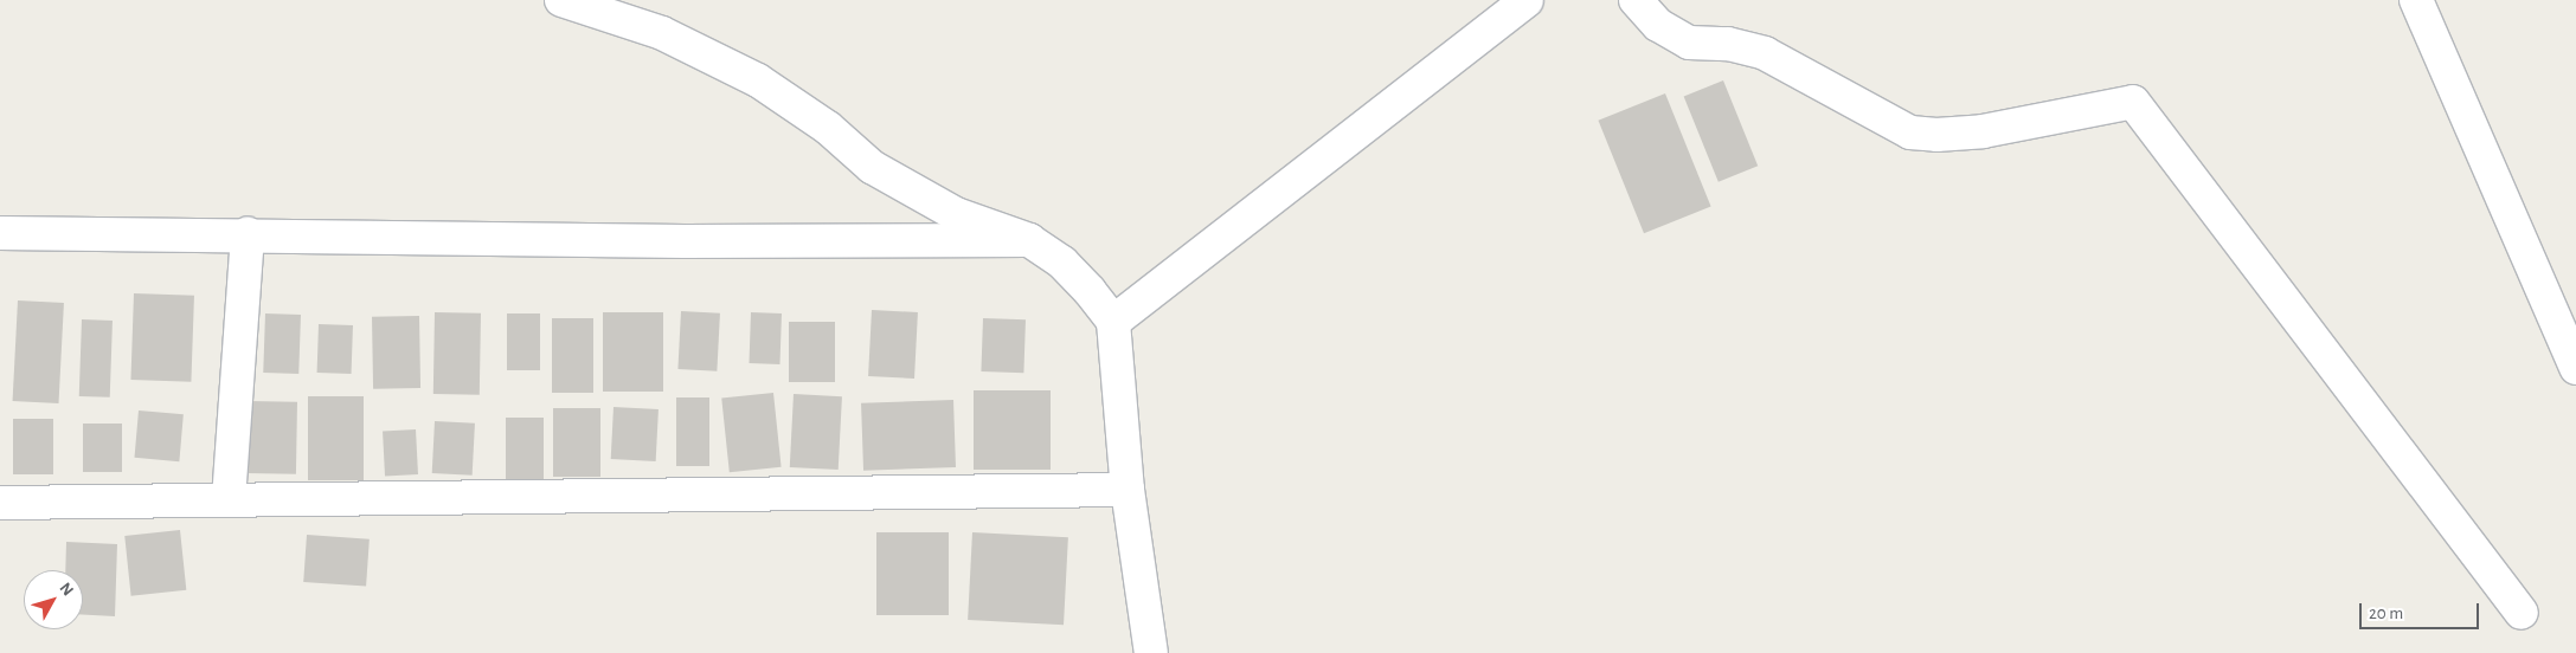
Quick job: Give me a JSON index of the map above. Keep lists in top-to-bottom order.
{
  "scale_bar": "20 m",
  "north": "top right"
}
